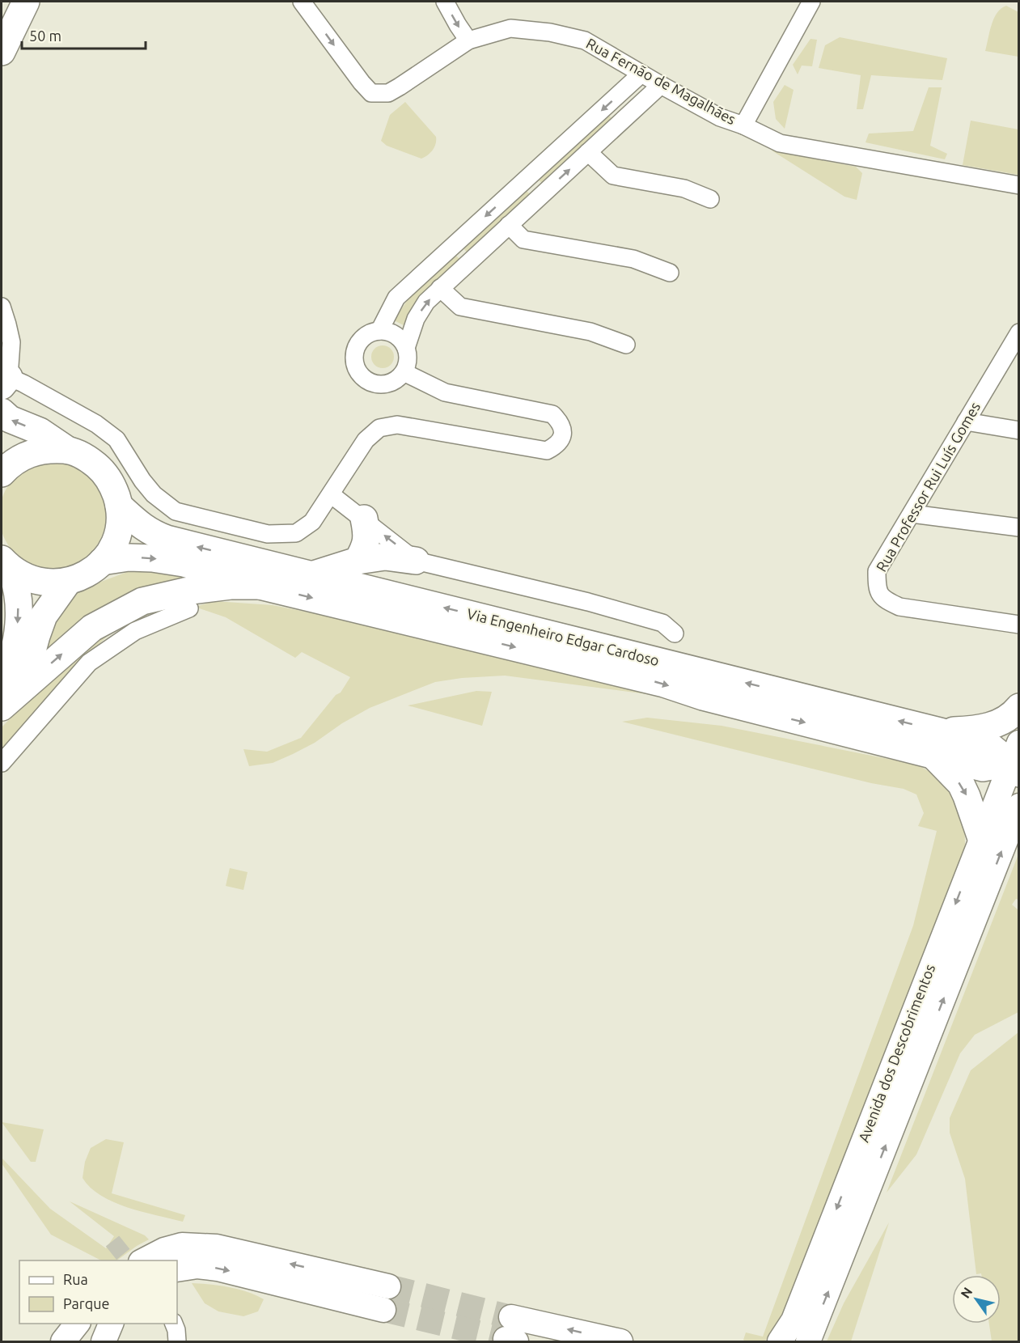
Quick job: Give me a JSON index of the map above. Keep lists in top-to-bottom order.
{
  "streets": {
    "main road": ["Via Engenheiro Edgar Cardoso", "Avenida dos Descobrimentos"],
    "street": ["Rua Fernão de Magalhães", "Rua Professor Rui Luís Gomes"]
  },
  "crossings": [
    ["Via Engenheiro Edgar Cardoso", "Avenida dos Descobrimentos"]
  ],
  "legend": ["Rua", "Parque"],
  "scale_bar": "50 m",
  "north": "top left"
}
